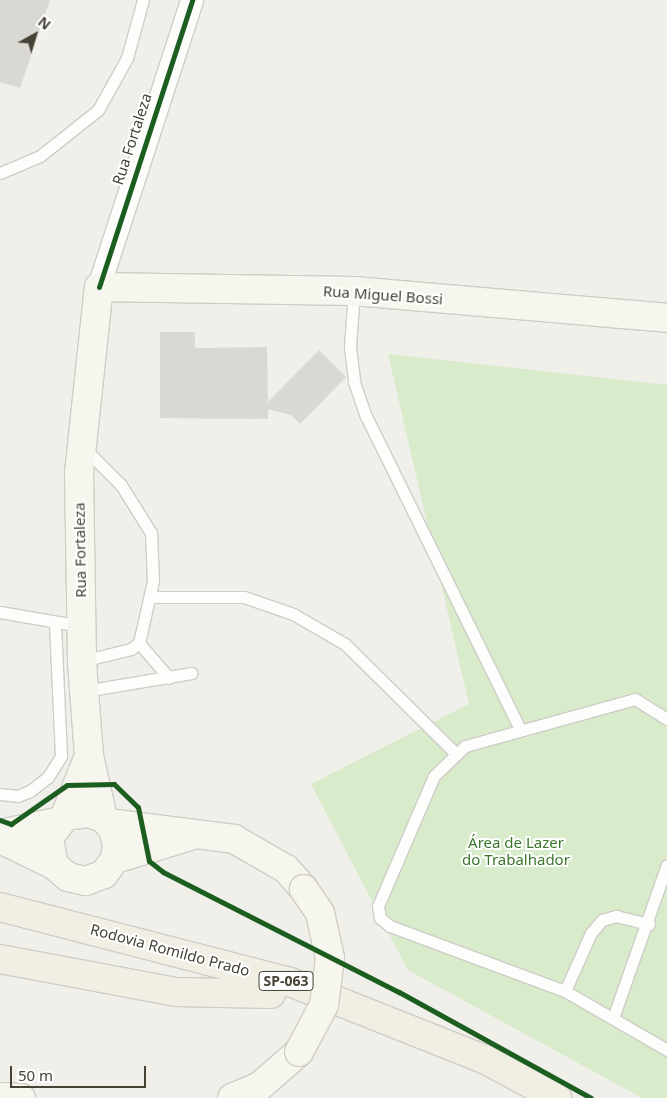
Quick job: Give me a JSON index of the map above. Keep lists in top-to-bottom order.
{
  "streets": {
    "main road": [
      "Rua Fortaleza",
      "Rua Miguel Bossi",
      "Rodovia Romildo Prado",
      "SP-063"
    ]
  },
  "crossings": [
    ["Rua Fortaleza", "Rua Miguel Bossi"]
  ],
  "parks": ["Área de Lazer do Trabalhador"],
  "scale_bar": "50 m",
  "north": "top right"
}
